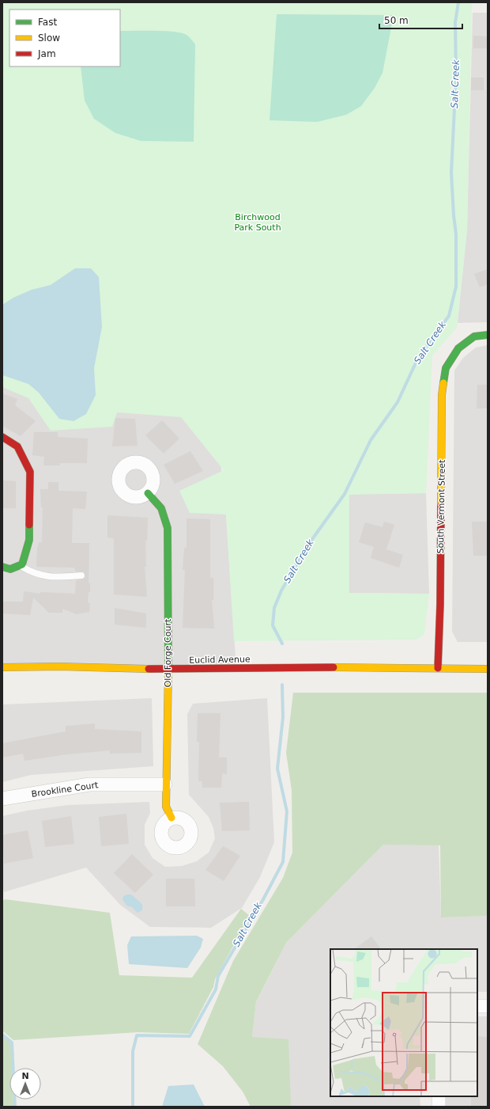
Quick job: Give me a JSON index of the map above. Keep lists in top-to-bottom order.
{
  "streets": {
    "street": [
      "South Vermont Street",
      "Old Forge Court",
      "Euclid Avenue",
      "Brookline Court"
    ]
  },
  "crossings": [
    ["South Vermont Street", "Euclid Avenue"],
    ["Old Forge Court", "Euclid Avenue"],
    ["Old Forge Court", "Brookline Court"]
  ],
  "water": ["Salt Creek"],
  "parks": ["Birchwood Park South"],
  "legend": ["Fast", "Slow", "Jam"],
  "scale_bar": "50 m",
  "north": "top"
}
